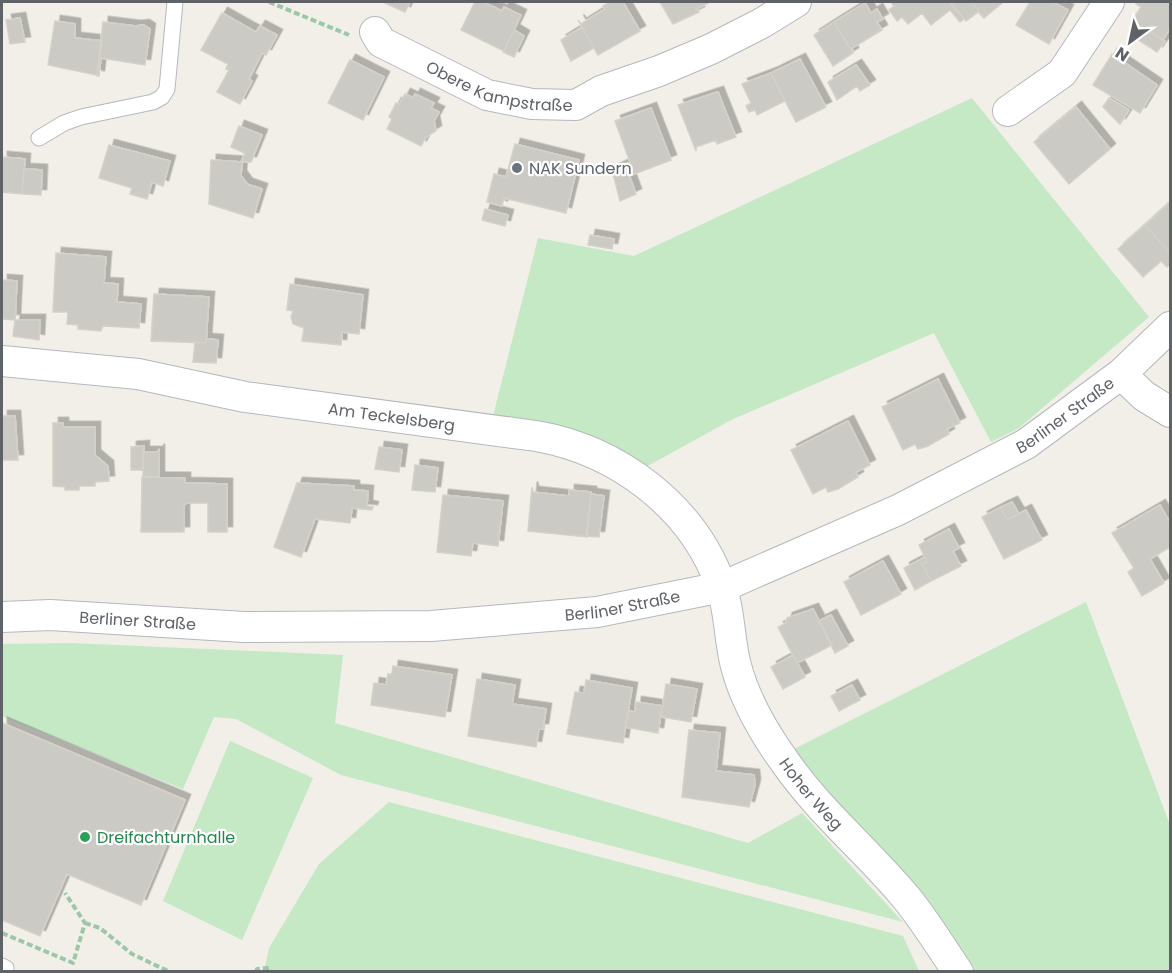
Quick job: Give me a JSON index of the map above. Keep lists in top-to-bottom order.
{
  "streets": {
    "street": [
      "Obere Kampstraße",
      "Berliner Straße",
      "Am Teckelsberg",
      "Hoher Weg"
    ]
  },
  "crossings": [
    ["Berliner Straße", "Am Teckelsberg"],
    ["Berliner Straße", "Hoher Weg"],
    ["Am Teckelsberg", "Hoher Weg"]
  ],
  "places": ["NAK Sundern", "Dreifachturnhalle"],
  "north": "bottom left"
}
